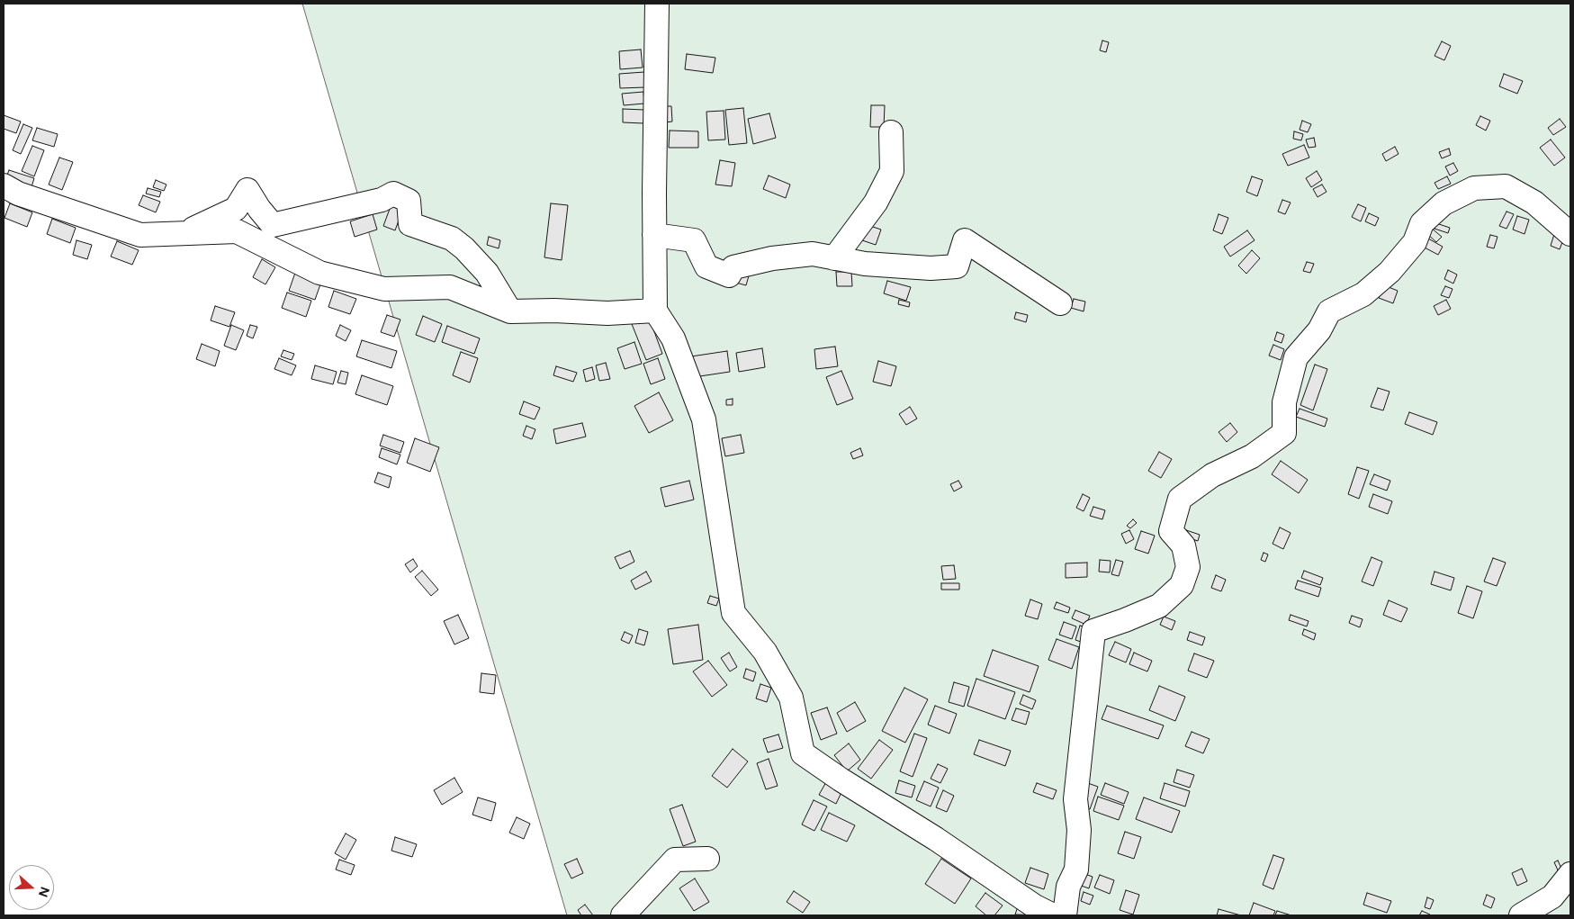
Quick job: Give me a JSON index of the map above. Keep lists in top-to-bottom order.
{
  "north": "right"
}
